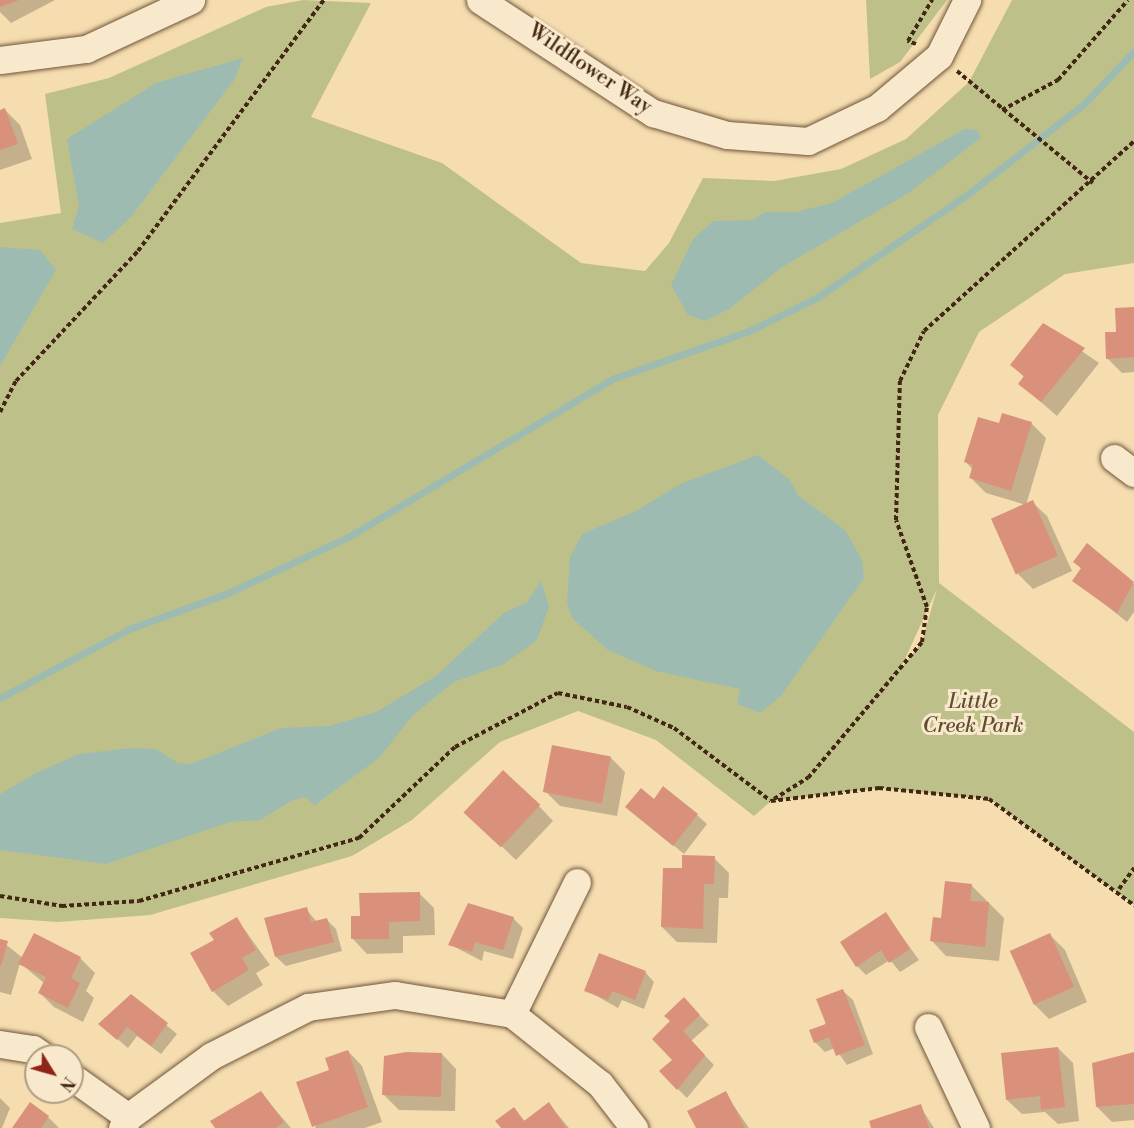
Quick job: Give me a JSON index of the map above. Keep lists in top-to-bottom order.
{
  "streets": {
    "street": ["Wildflower Way"]
  },
  "parks": ["Little Creek Park"],
  "north": "bottom right"
}
